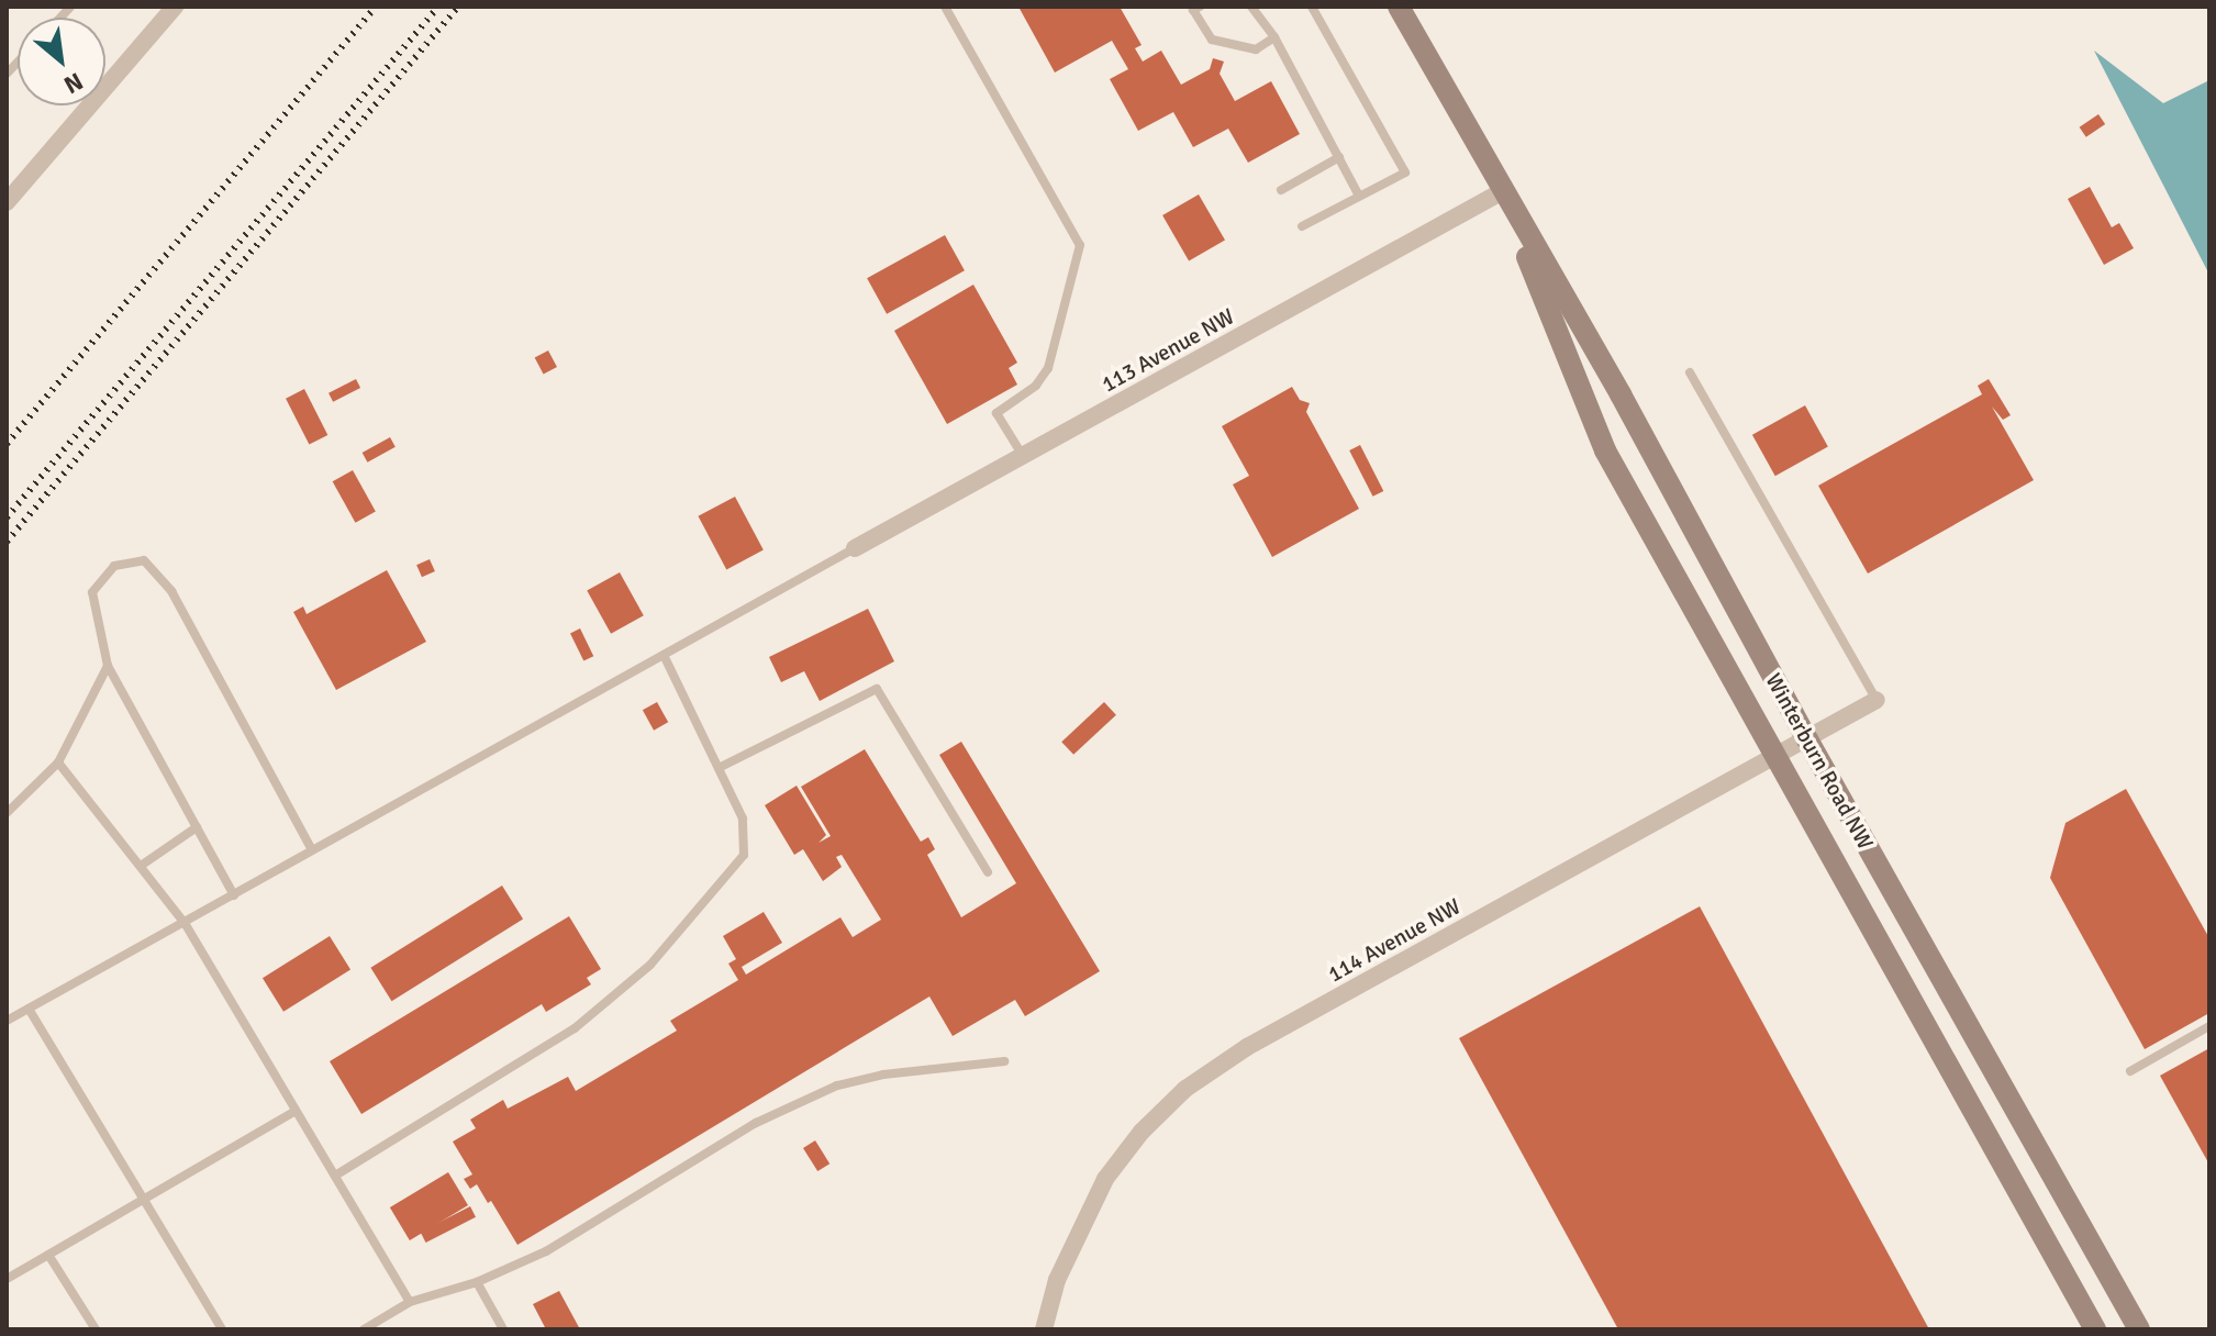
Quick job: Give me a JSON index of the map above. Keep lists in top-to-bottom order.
{
  "streets": {
    "main road": ["Winterburn Road NW"],
    "street": ["113 Avenue NW", "114 Avenue NW"]
  },
  "crossings": [
    ["113 Avenue NW", "Winterburn Road NW"],
    ["Winterburn Road NW", "114 Avenue NW"]
  ],
  "north": "bottom right"
}
